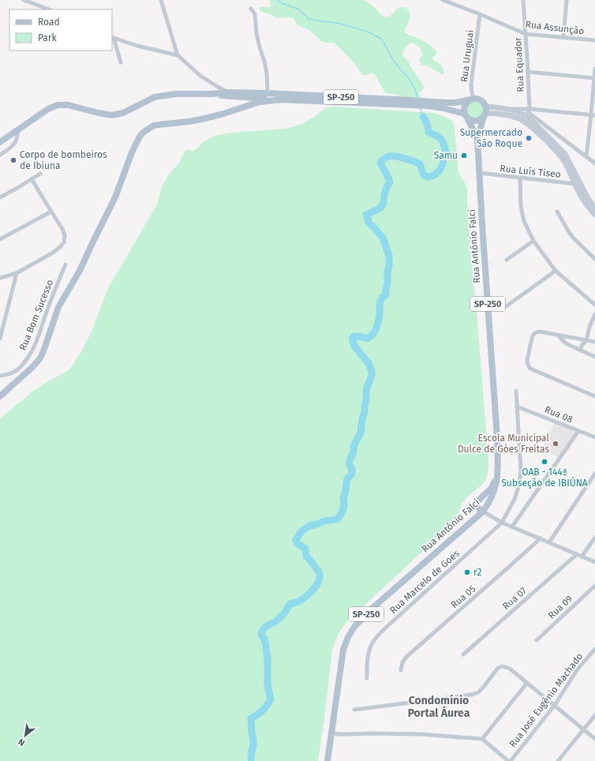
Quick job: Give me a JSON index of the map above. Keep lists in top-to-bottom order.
{
  "streets": {
    "main road": ["SP-250", "Rua Antônio Falci"],
    "street": [
      "Rua Assunção",
      "Rua Uruguai",
      "Rua Equador",
      "Rua Luís Tiseo",
      "Rua Bom Sucesso",
      "Rua 08",
      "Rua Marcelo de Goes",
      "Rua 05",
      "Rua 07",
      "Rua 09",
      "Rua José Eugênio Machado"
    ]
  },
  "crossings": [
    ["Rua Assunção", "Rua Uruguai"],
    ["Rua Assunção", "Rua Equador"],
    ["Rua Uruguai", "SP-250"],
    ["Rua Uruguai", "Rua Antônio Falci"],
    ["SP-250", "Rua Antônio Falci"],
    ["Rua Luís Tiseo", "Rua Antônio Falci"],
    ["Rua 08", "Rua Marcelo de Goes"]
  ],
  "districts": ["Condomínio Portal Áurea"],
  "places": [
    "Supermercado São Roque",
    "Samu",
    "Corpo de bombeiros de Ibiuna",
    "Escola Municipal Dulce de Góes Freitas",
    "OAB - 144ª Subseção de IBIÚNA",
    "r2"
  ],
  "legend": ["Road", "Park"],
  "north": "bottom left"
}
